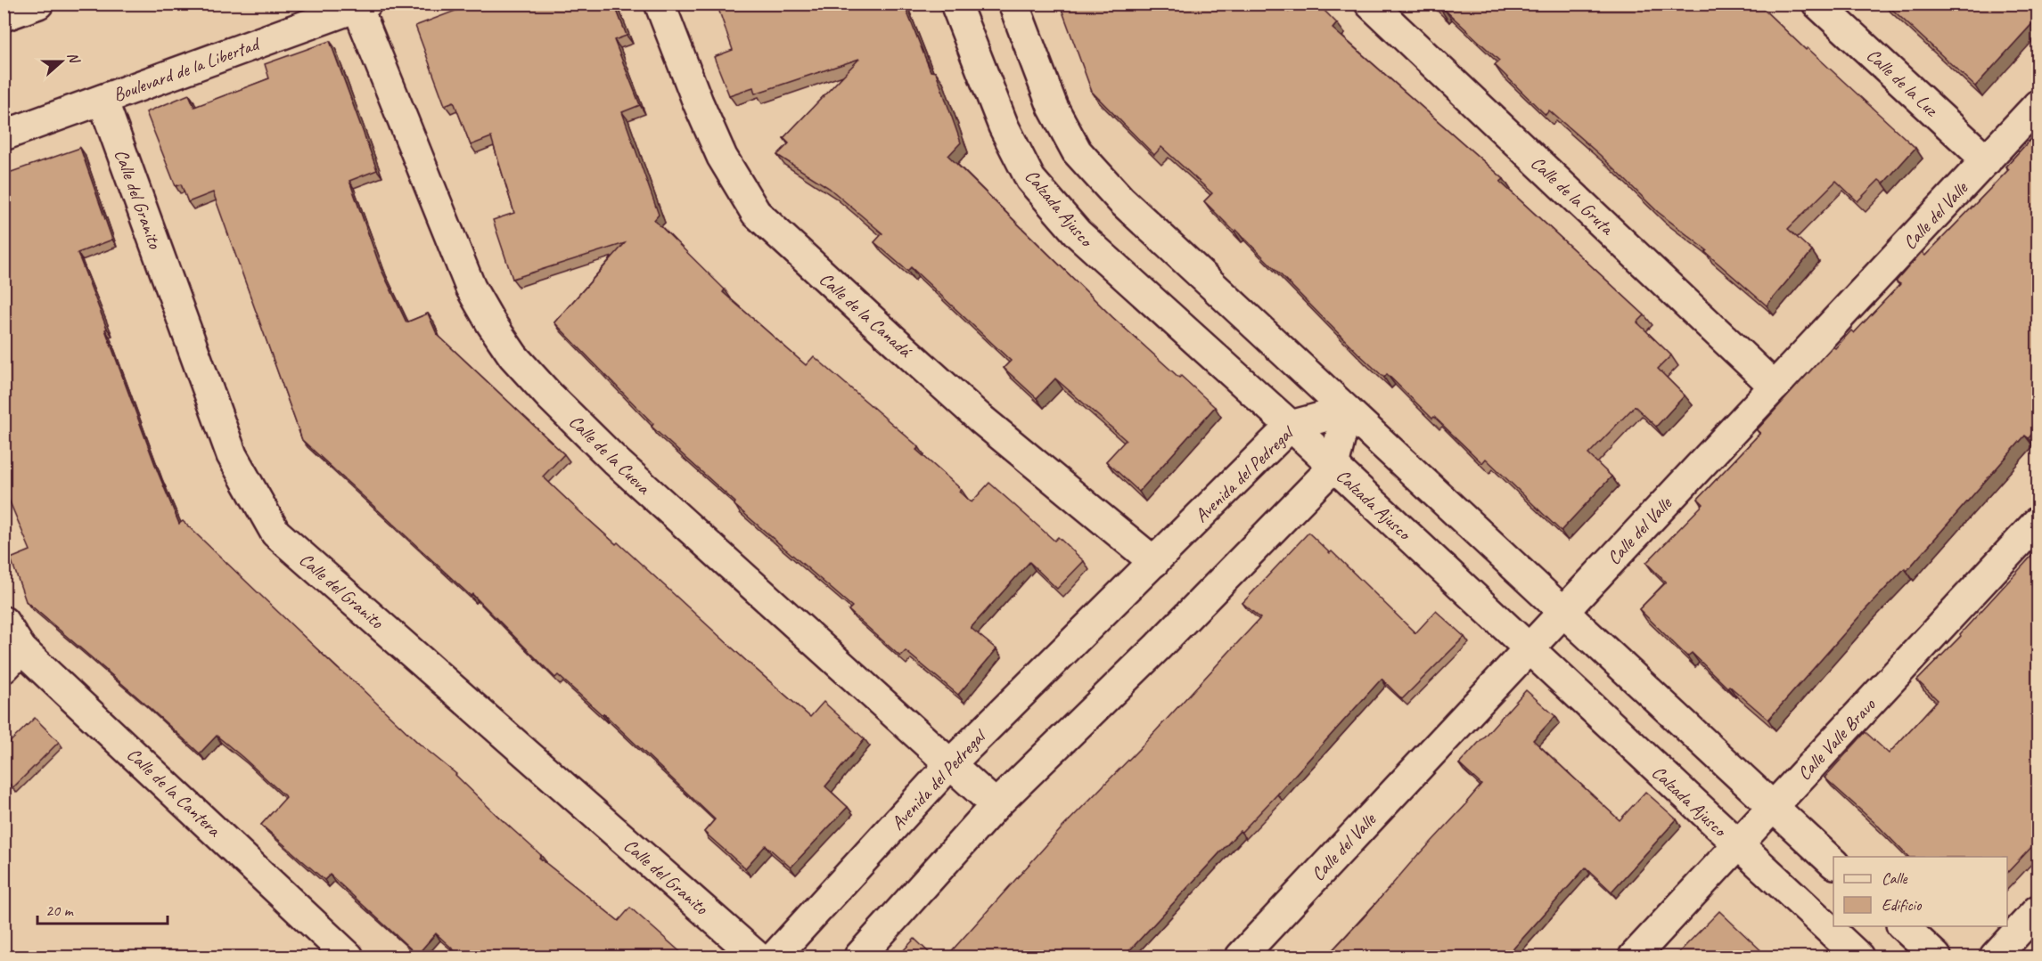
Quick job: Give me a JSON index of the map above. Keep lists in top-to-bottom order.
{
  "streets": {
    "street": [
      "Boulevard de la Libertad",
      "Calle de la Luz",
      "Calle de la Gruta",
      "Calle del Granito",
      "Calzada Ajusco",
      "Calle del Valle",
      "Calle de la Canadá",
      "Calle de la Cueva",
      "Avenida del Pedregal",
      "Calle Valle Bravo",
      "Calle de la Cantera"
    ]
  },
  "crossings": [
    ["Boulevard de la Libertad", "Calle del Granito"],
    ["Boulevard de la Libertad", "Calle de la Cueva"],
    ["Calle de la Luz", "Calle del Valle"],
    ["Calle de la Gruta", "Calle del Valle"],
    ["Calzada Ajusco", "Calle del Valle"],
    ["Calzada Ajusco", "Avenida del Pedregal"],
    ["Calzada Ajusco", "Calle Valle Bravo"],
    ["Calle de la Canadá", "Avenida del Pedregal"],
    ["Calle de la Cueva", "Avenida del Pedregal"]
  ],
  "legend": ["Calle", "Edificio"],
  "scale_bar": "20 m",
  "north": "right"
}
